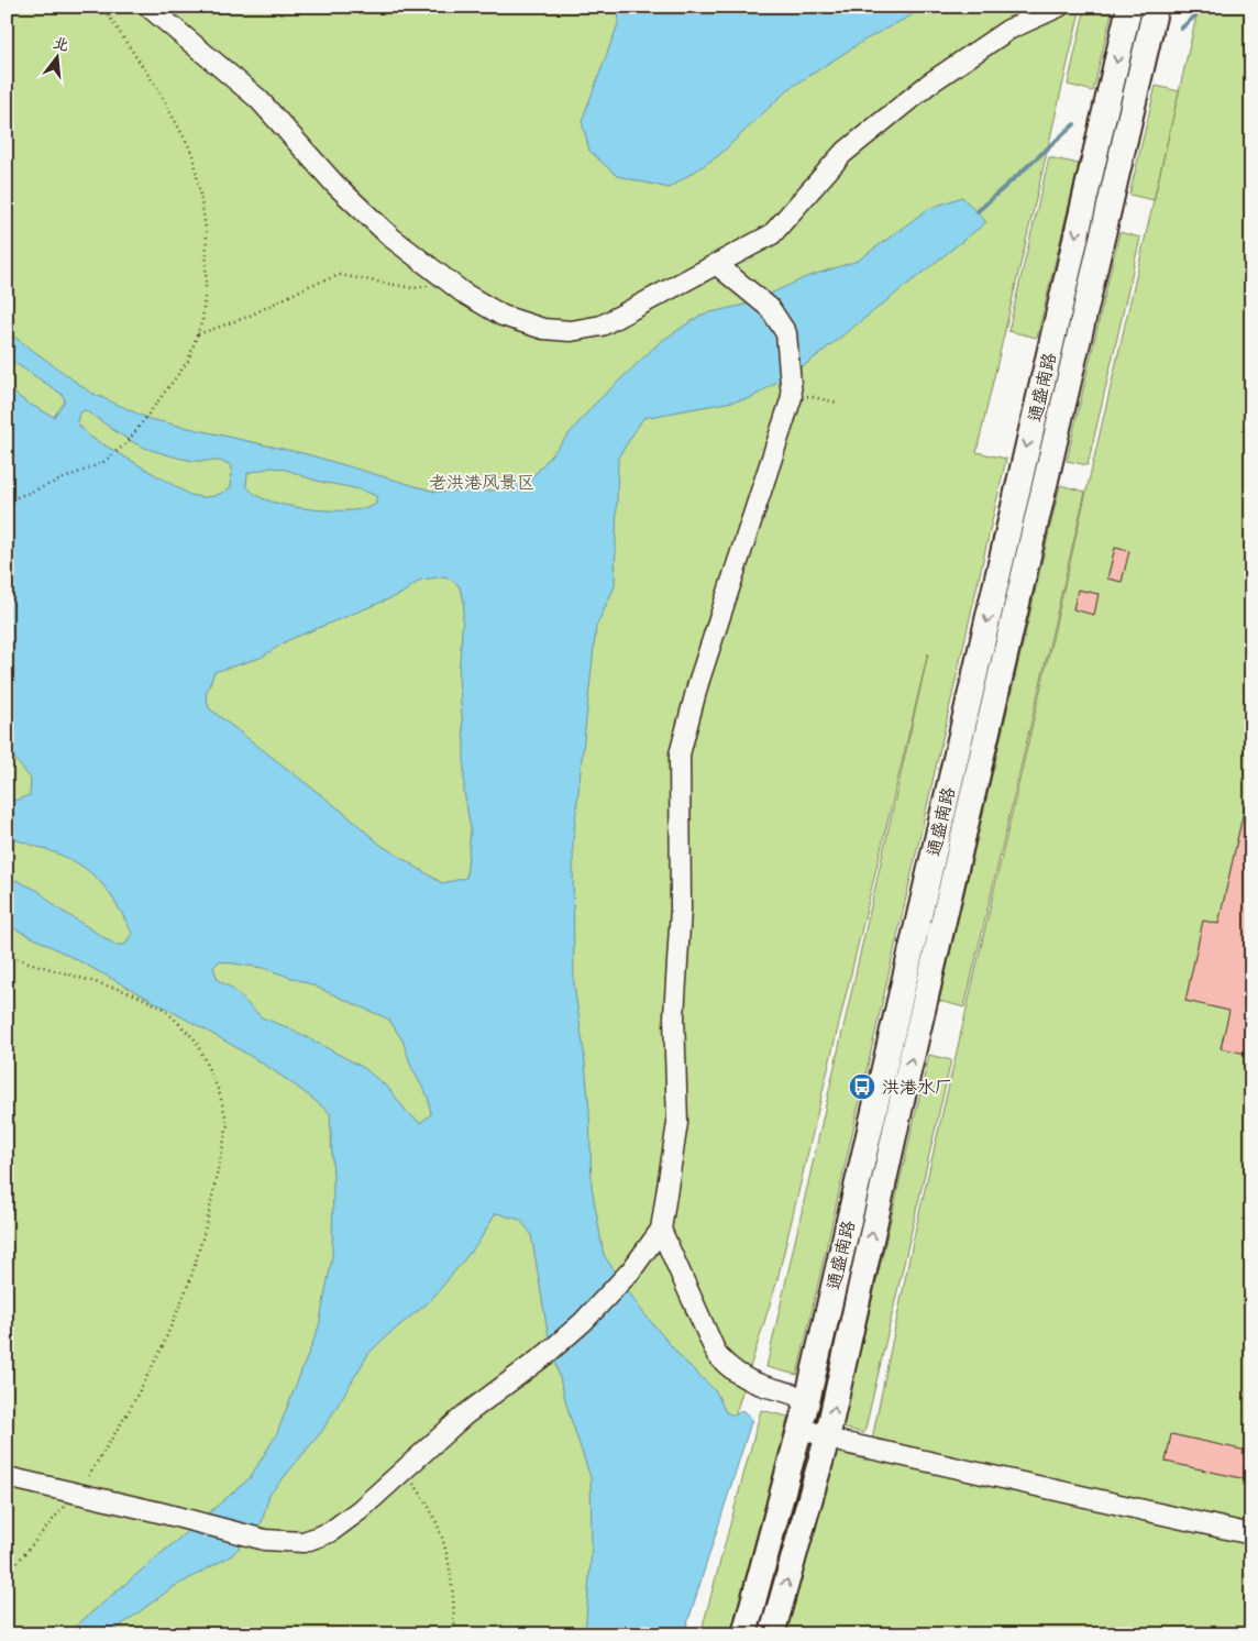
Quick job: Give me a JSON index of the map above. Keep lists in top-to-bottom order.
{
  "streets": {
    "main road": ["通盛南路"]
  },
  "parks": ["老洪港风景区"],
  "places": {
    "bus stop": ["洪港水厂"]
  },
  "north": "top"
}
